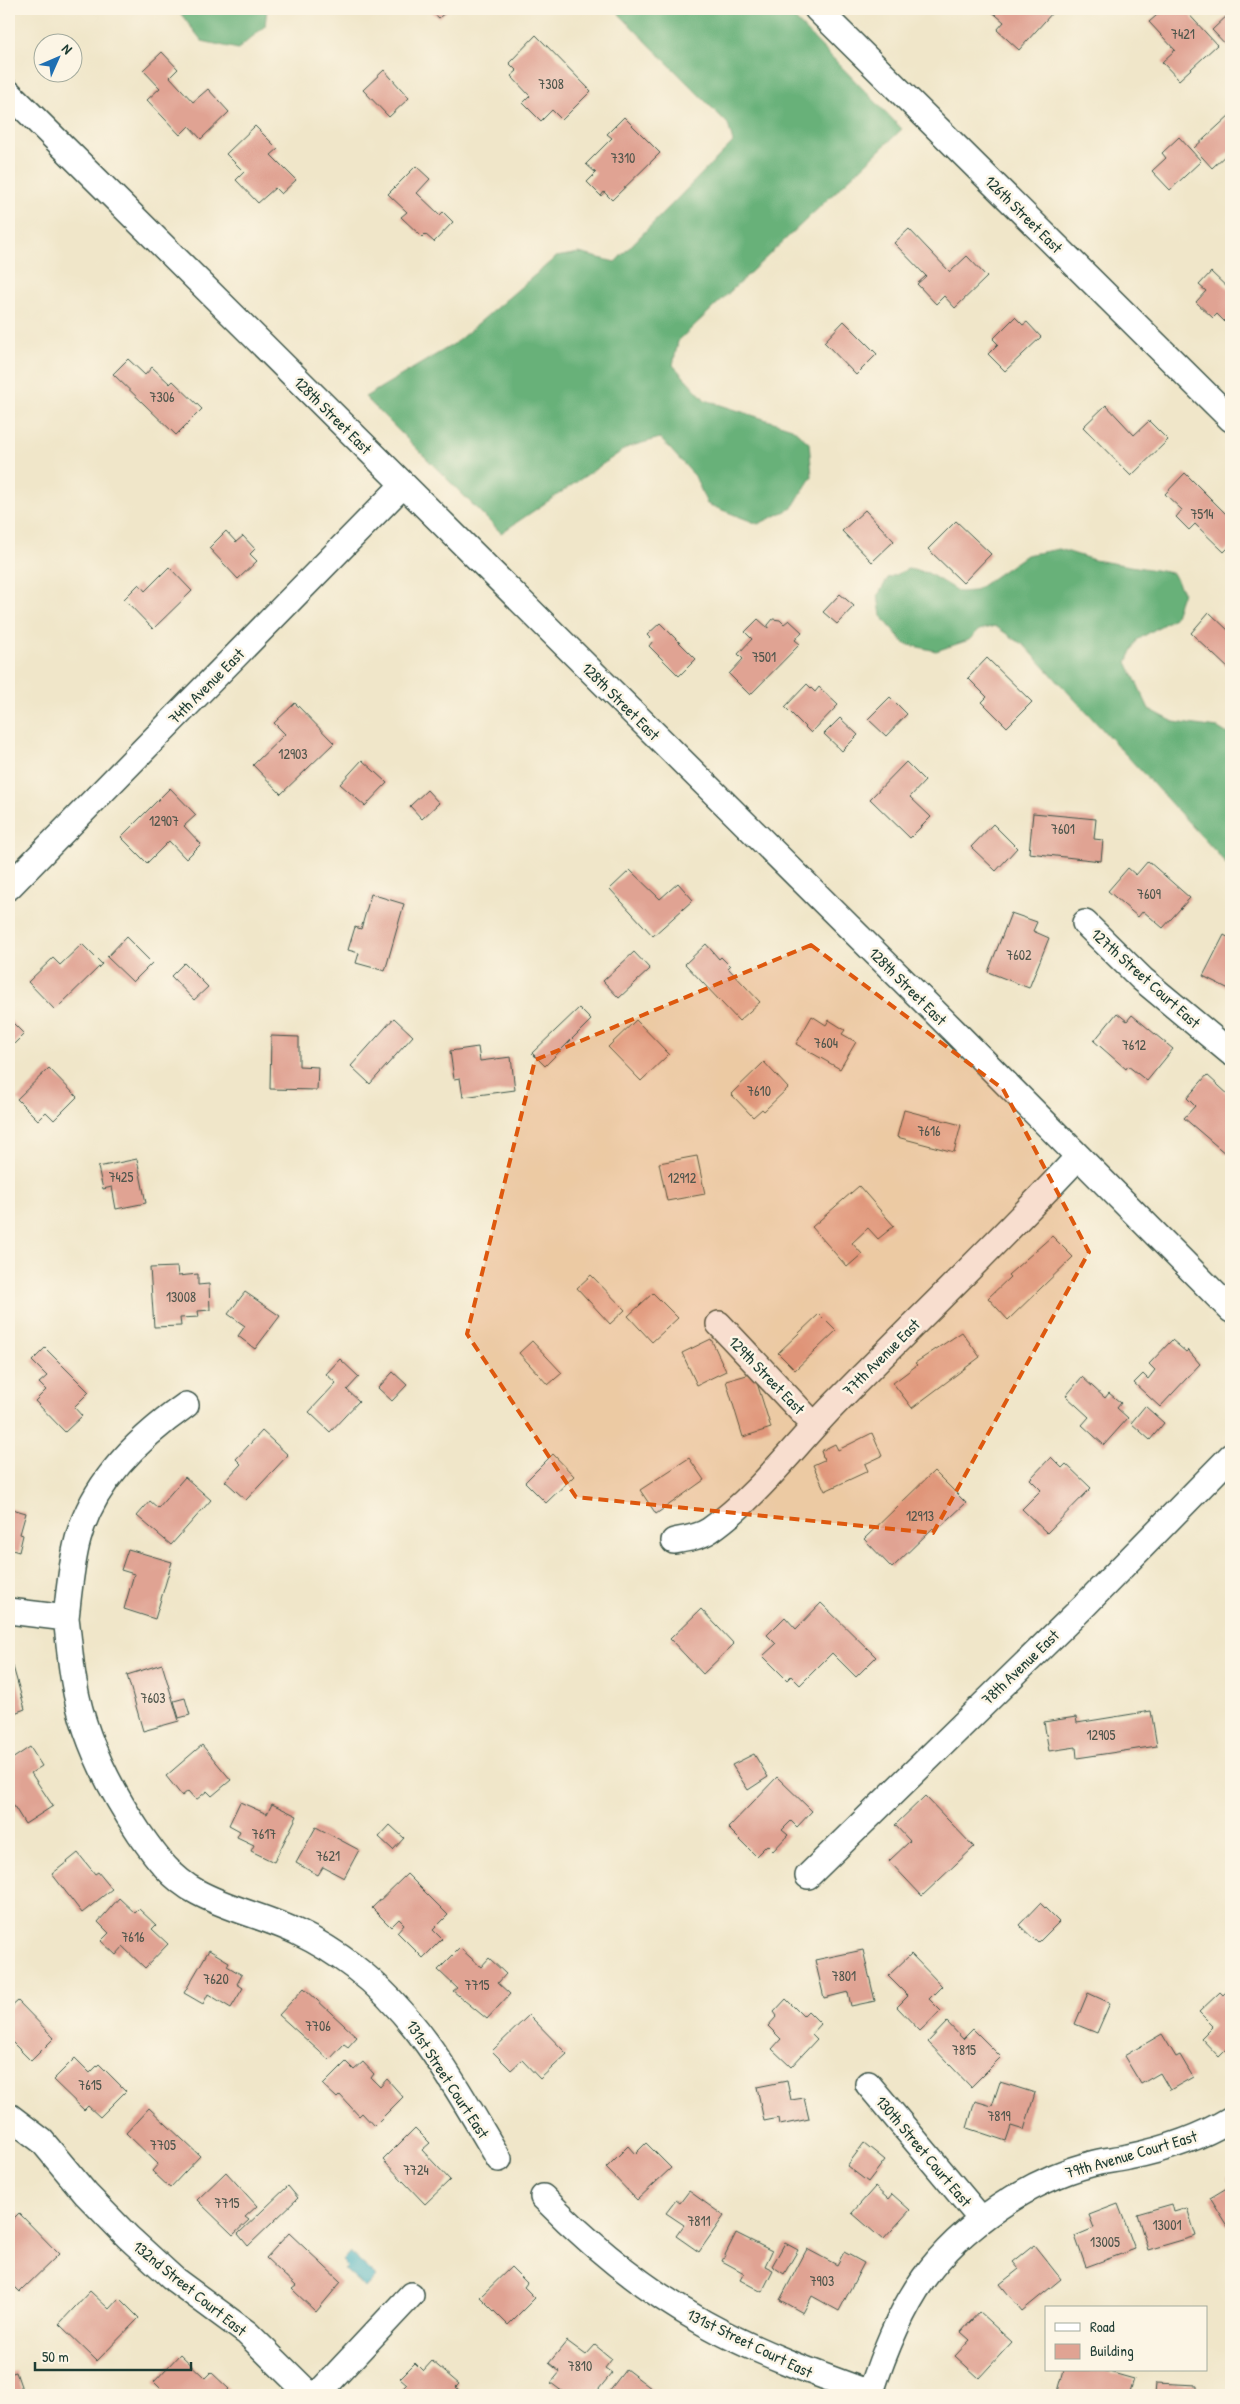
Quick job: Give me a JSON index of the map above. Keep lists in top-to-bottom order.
{
  "streets": {
    "street": [
      "126th Street East",
      "128th Street East",
      "74th Avenue East",
      "127th Street Court East",
      "77th Avenue East",
      "129th Street East",
      "78th Avenue East",
      "131st Street Court East",
      "130th Street Court East",
      "79th Avenue Court East",
      "132nd Street Court East"
    ]
  },
  "crossings": [
    ["128th Street East", "74th Avenue East"],
    ["128th Street East", "77th Avenue East"],
    ["77th Avenue East", "129th Street East"],
    ["131st Street Court East", "79th Avenue Court East"],
    ["130th Street Court East", "79th Avenue Court East"]
  ],
  "house_numbers": [
    "7421",
    "7308",
    "7310",
    "7306",
    "7514",
    "7501",
    "12903",
    "12907",
    "7601",
    "7609",
    "7602",
    "7604",
    "7612",
    "7610",
    "7616",
    "7425",
    "12912",
    "13008",
    "12913",
    "7603",
    "12905",
    "7617",
    "7621",
    "7616",
    "7801",
    "7620",
    "7715",
    "7706",
    "7815",
    "7615",
    "7819",
    "7705",
    "7724",
    "7715",
    "7811",
    "13001",
    "13005",
    "7903",
    "7810"
  ],
  "legend": ["Road", "Building"],
  "scale_bar": "50 m",
  "north": "top right"
}
